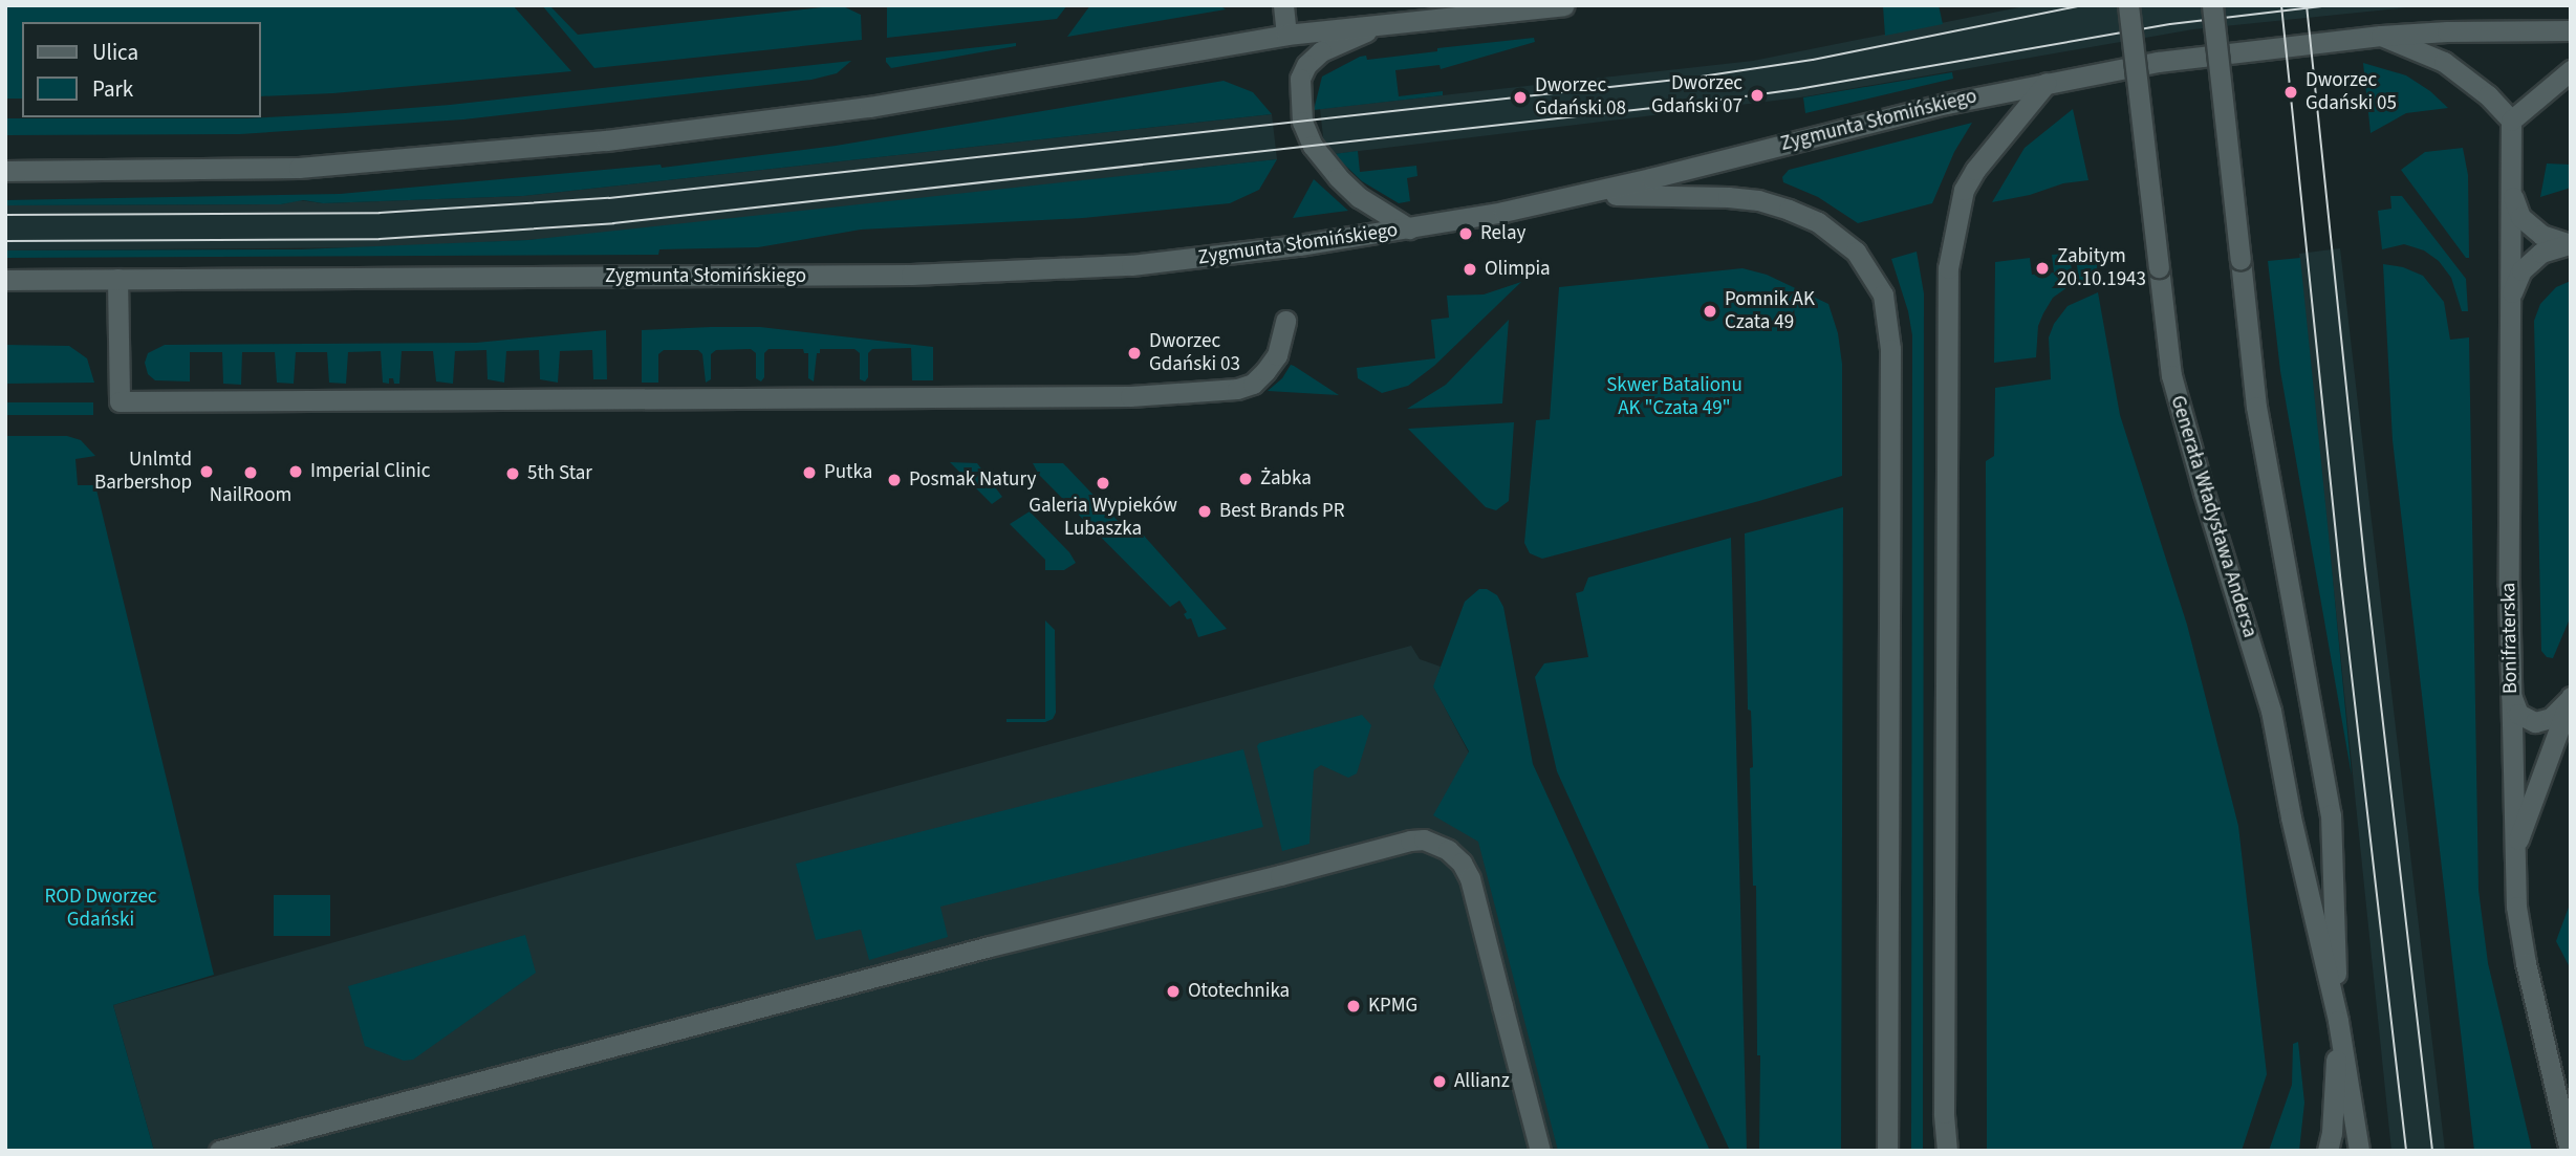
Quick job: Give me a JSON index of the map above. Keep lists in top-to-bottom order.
{
  "streets": {
    "main road": ["Zygmunta Słomińskiego", "Generała Władysława Andersa", "Bonifraterska"]
  },
  "parks": ["Skwer Batalionu AK \"Czata 49\"", "ROD Dworzec Gdański"],
  "places": [
    "Dworzec Gdański 05",
    "Dworzec Gdański 07",
    "Dworzec Gdański 08",
    "Relay",
    "Zabitym 20.10.1943",
    "Olimpia",
    "Pomnik AK Czata 49",
    "Dworzec Gdański 03",
    "Unlmtd Barbershop",
    "Imperial Clinic",
    "NailRoom",
    "Putka",
    "5th Star",
    "Żabka",
    "Posmak Natury",
    "Galeria Wypieków Lubaszka",
    "Best Brands PR",
    "Ototechnika",
    "KPMG",
    "Allianz"
  ],
  "legend": ["Ulica", "Park"]
}
